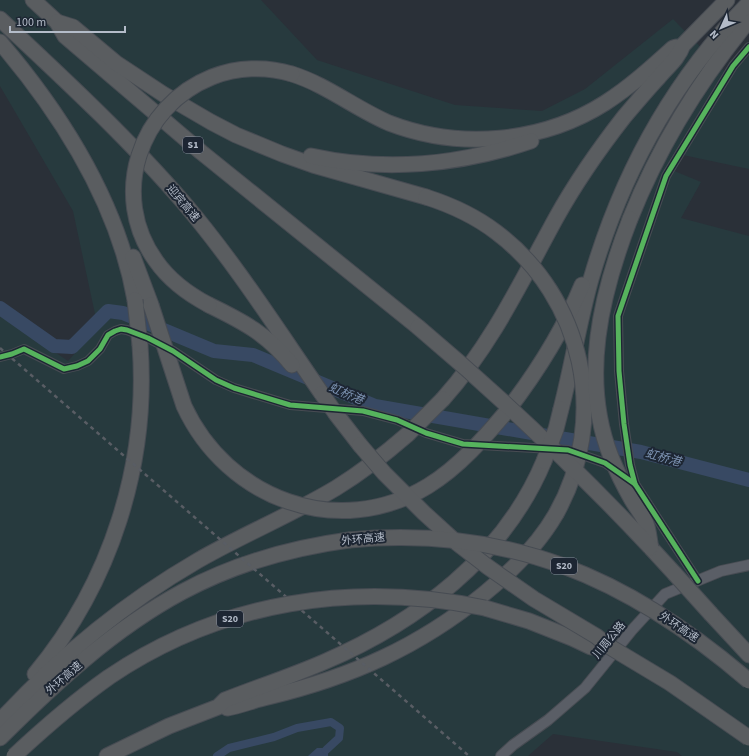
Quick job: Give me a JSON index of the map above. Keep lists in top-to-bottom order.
{
  "streets": {
    "highway": [
      "S1",
      "迎宾高速",
      "外环高速",
      "S20"
    ],
    "street": ["川周公路"]
  },
  "crossings": [
    ["迎宾高速", "S20"]
  ],
  "water": ["虹桥港"],
  "scale_bar": "100 m",
  "north": "bottom left"
}
